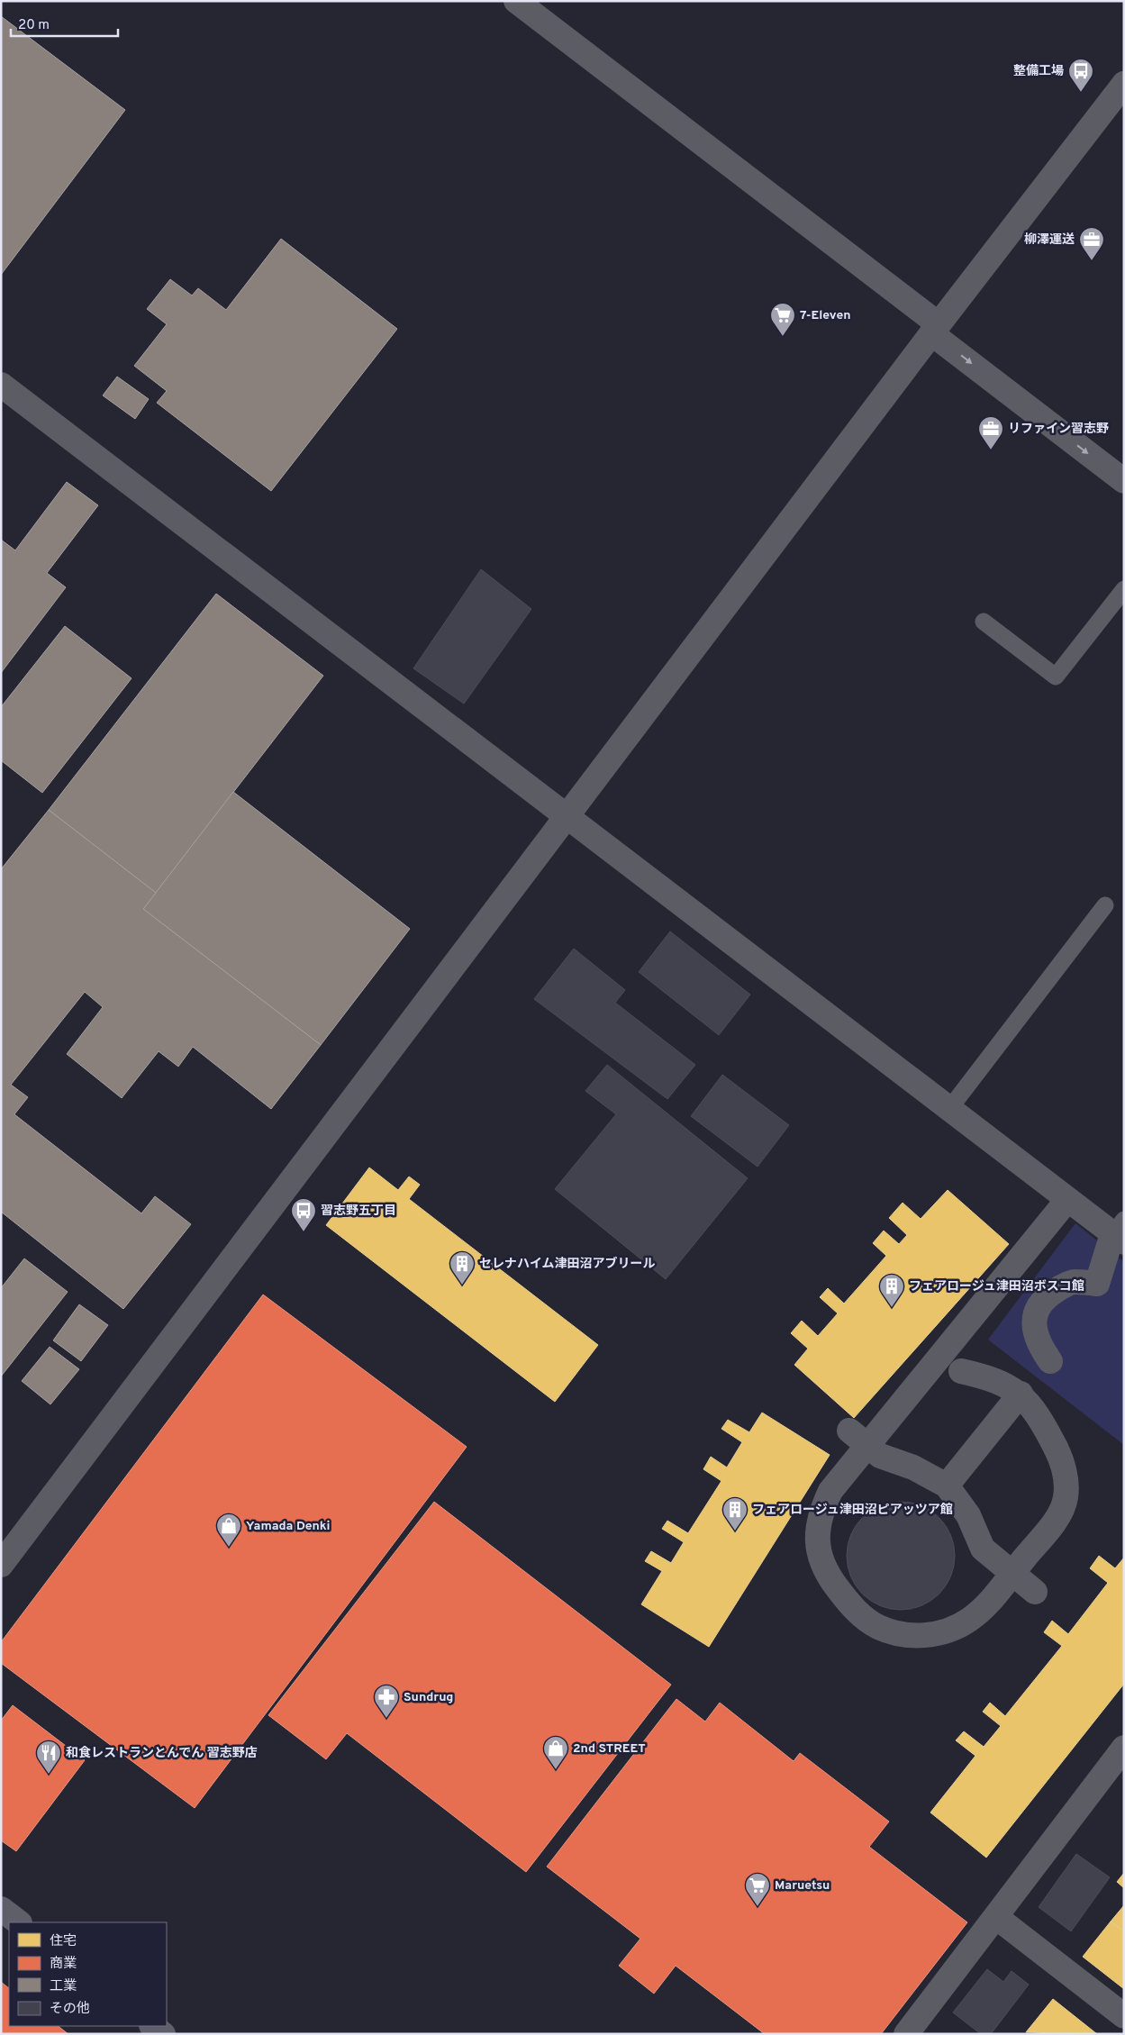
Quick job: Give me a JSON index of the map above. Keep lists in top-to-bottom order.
{
  "places": {
    "bus stop": ["整備工場", "習志野五丁目"],
    "office": ["柳澤運送", "リファイン習志野"],
    "supermarket": ["7-Eleven", "Maruetsu"],
    "building": ["セレナハイム津田沼アブリール", "フェアロージュ津田沼ボスコ館", "フェアロージュ津田沼ピアッツア館"],
    "shop": ["Yamada Denki", "2nd STREET"],
    "pharmacy": ["Sundrug"],
    "restaurant": ["和食レストランとんでん 習志野店"]
  },
  "legend": [
    "住宅",
    "商業",
    "工業",
    "その他"
  ],
  "scale_bar": "20 m"
}
